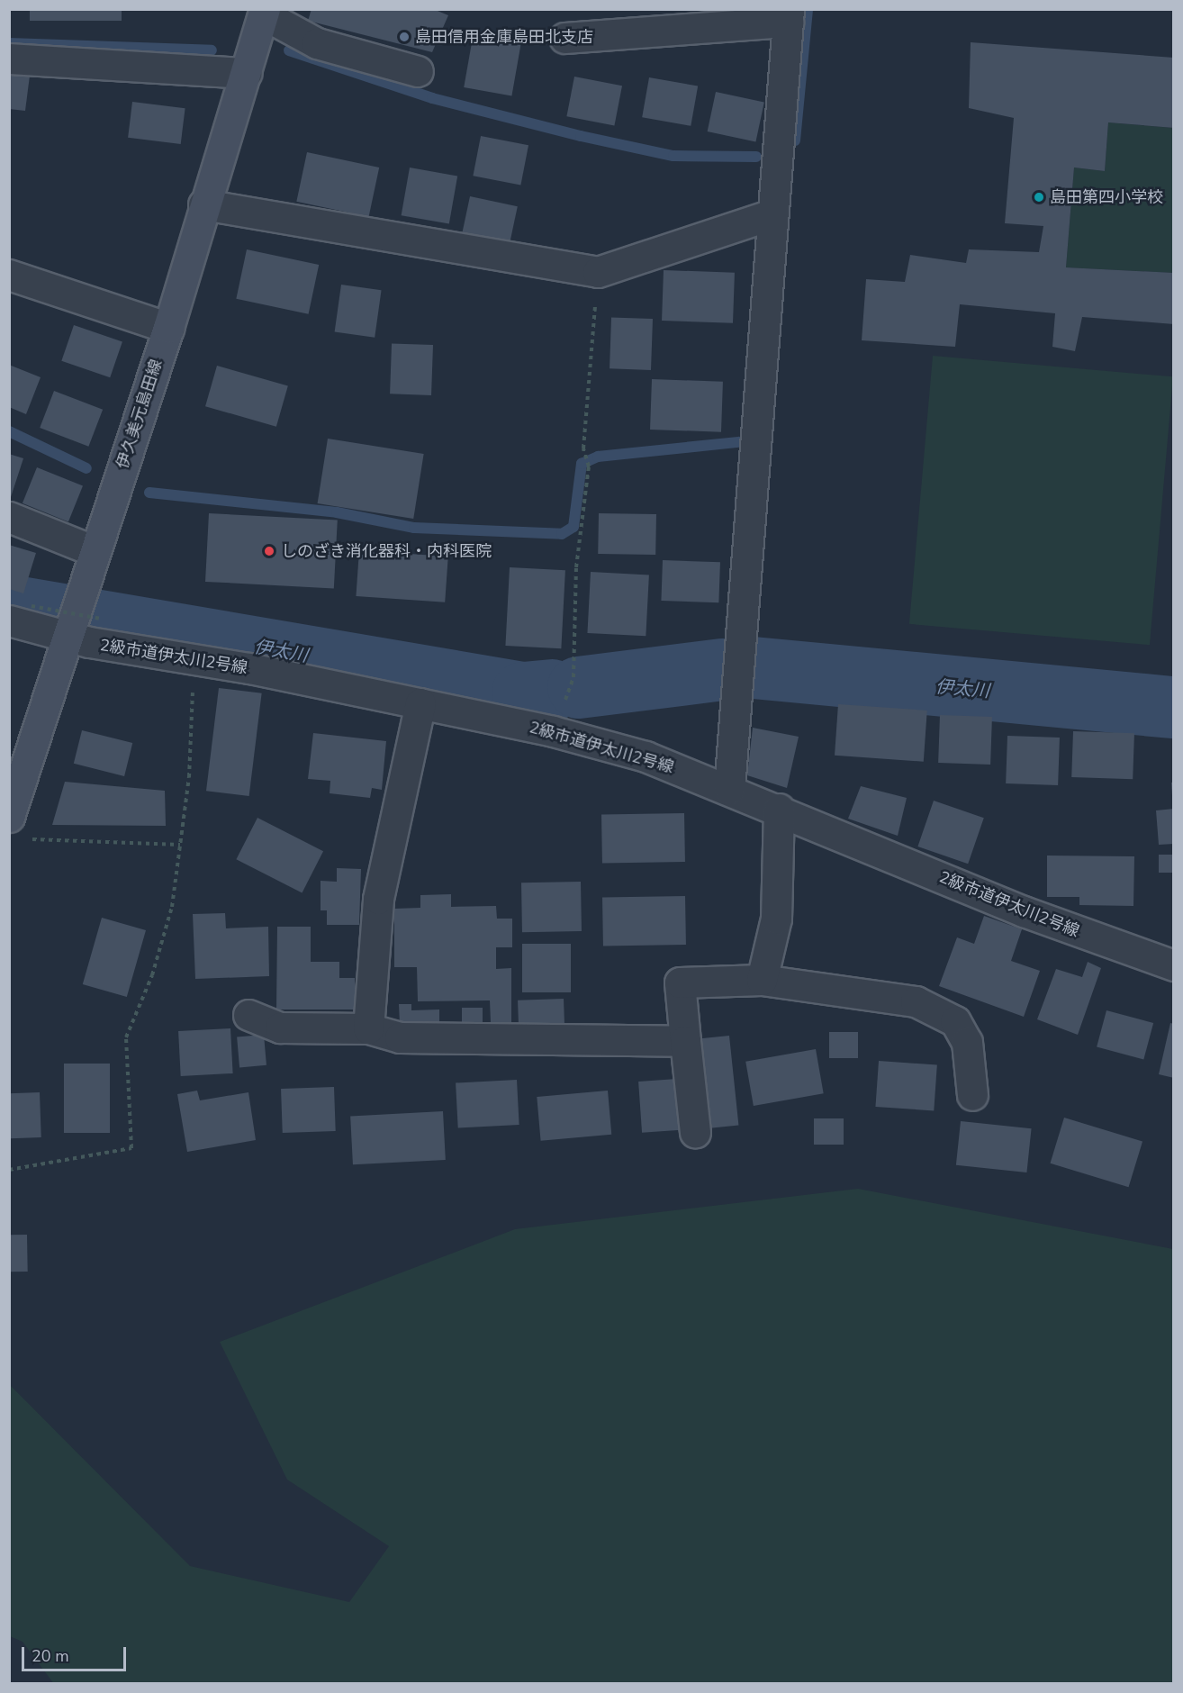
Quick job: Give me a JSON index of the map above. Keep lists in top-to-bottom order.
{
  "streets": {
    "main road": ["伊久美元島田線"],
    "street": ["2級市道伊太川2号線"]
  },
  "crossings": [
    ["伊久美元島田線", "2級市道伊太川2号線"]
  ],
  "water": ["伊太川"],
  "places": ["島田信用金庫島田北支店", "島田第四小学校", "しのざき消化器科・内科医院"],
  "scale_bar": "20 m"
}
